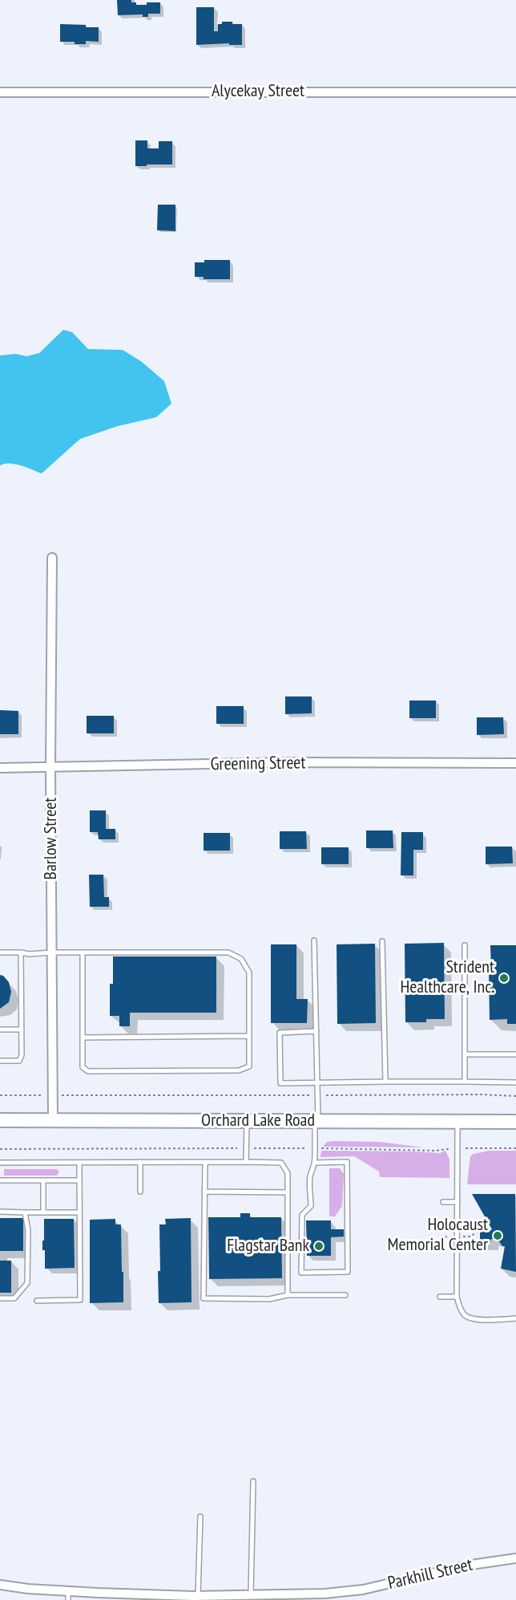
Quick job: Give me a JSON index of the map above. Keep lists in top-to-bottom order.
{
  "streets": {
    "main road": ["Orchard Lake Road"],
    "street": [
      "Alycekay Street",
      "Greening Street",
      "Barlow Street",
      "Parkhill Street"
    ]
  },
  "crossings": [
    ["Greening Street", "Barlow Street"],
    ["Barlow Street", "Orchard Lake Road"]
  ],
  "places": ["Strident Healthcare, Inc.", "Holocaust Memorial Center", "Flagstar Bank"]
}
